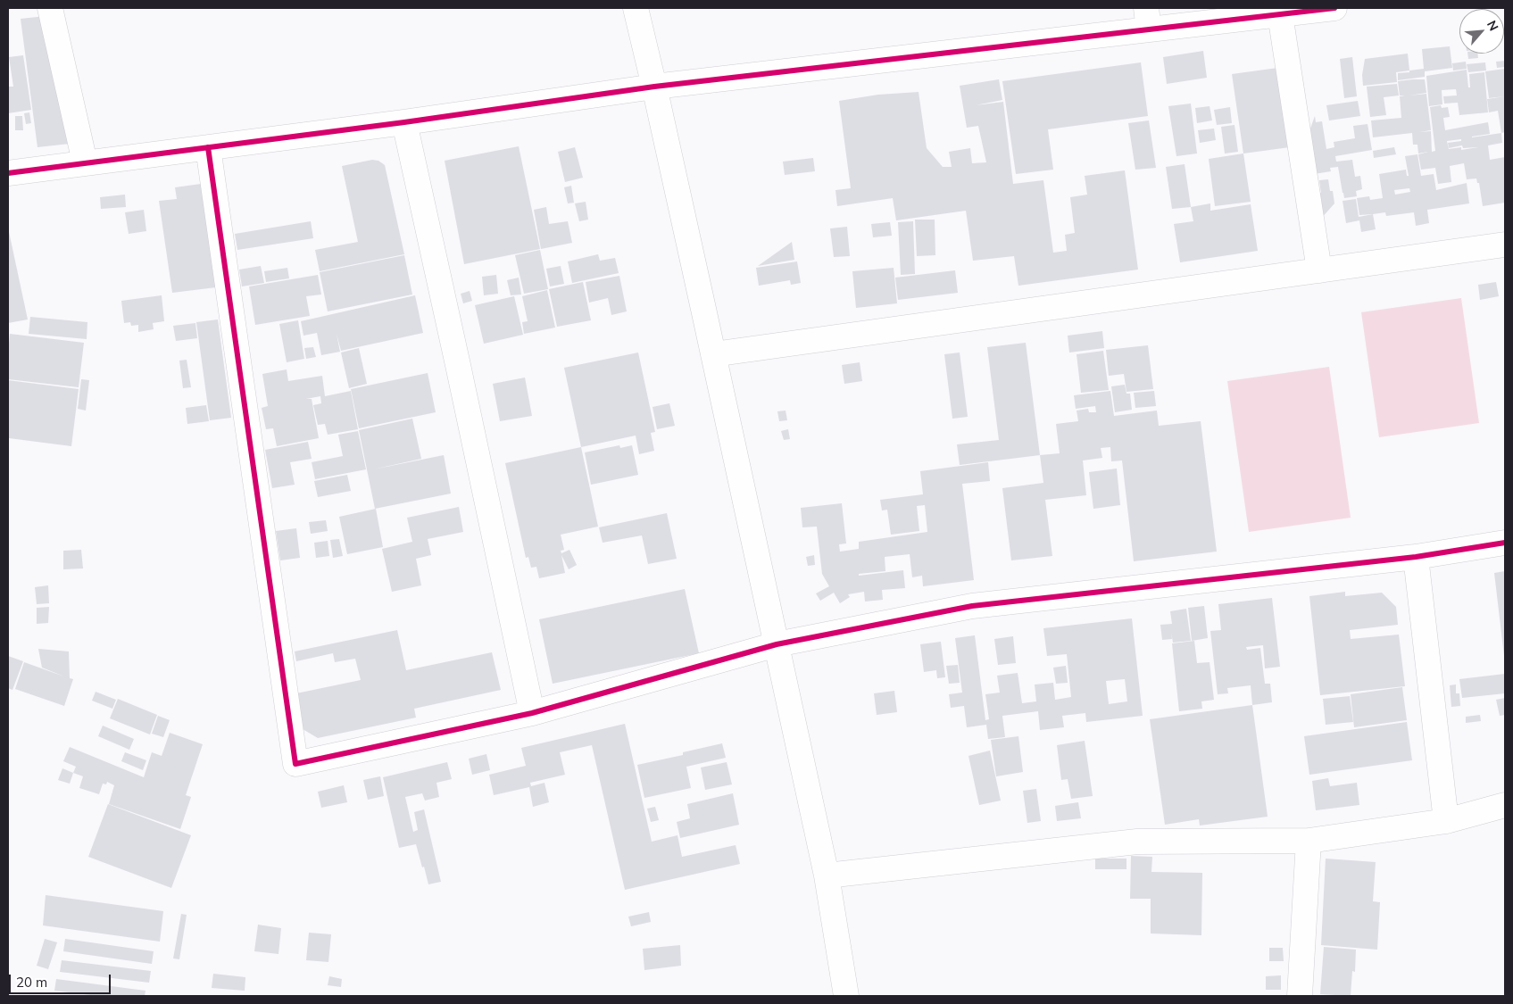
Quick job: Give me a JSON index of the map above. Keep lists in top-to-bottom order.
{
  "scale_bar": "20 m",
  "north": "top right"
}
